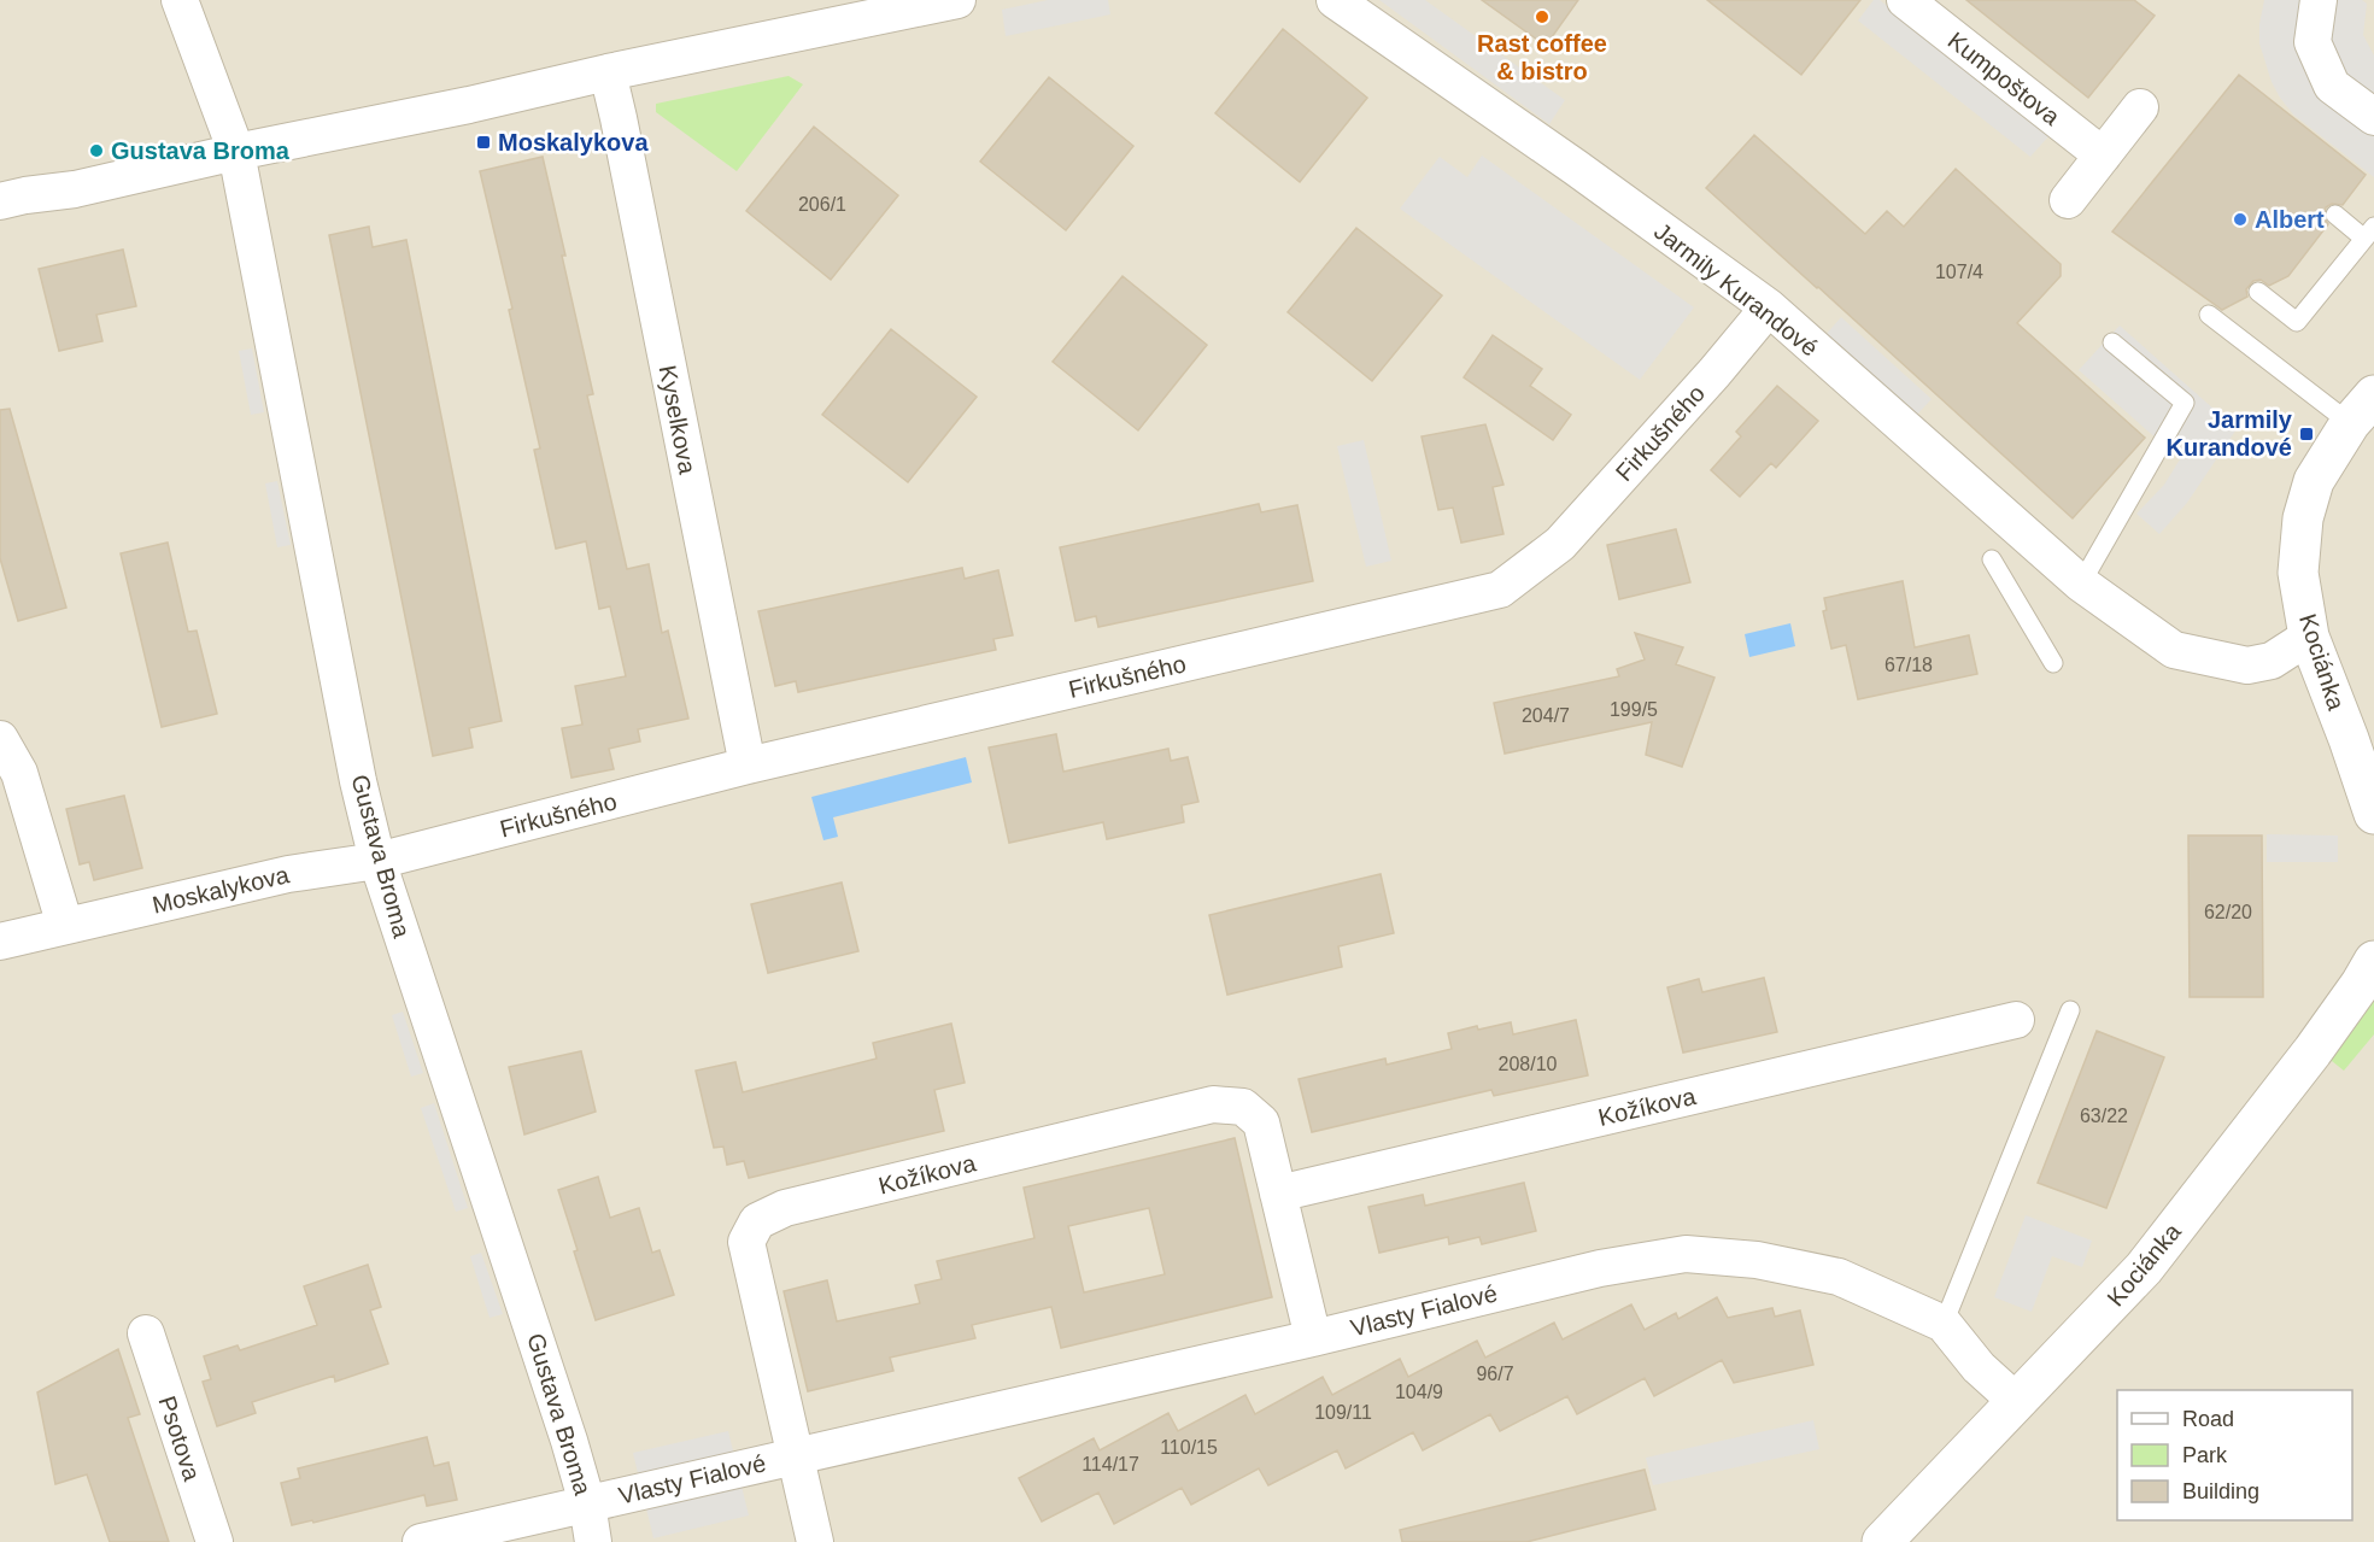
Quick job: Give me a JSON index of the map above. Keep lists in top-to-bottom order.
{
  "streets": {
    "street": [
      "Kumpoštova",
      "Jarmily Kurandové",
      "Kyselkova",
      "Firkušného",
      "Kociánka",
      "Gustava Broma",
      "Moskalykova",
      "Kožíkova",
      "Vlasty Fialové",
      "Psotova"
    ]
  },
  "crossings": [
    ["Jarmily Kurandové", "Firkušného"],
    ["Jarmily Kurandové", "Kociánka"],
    ["Kyselkova", "Firkušného"],
    ["Firkušného", "Gustava Broma"],
    ["Firkušného", "Moskalykova"],
    ["Kociánka", "Vlasty Fialové"],
    ["Gustava Broma", "Moskalykova"],
    ["Gustava Broma", "Vlasty Fialové"],
    ["Kožíkova", "Vlasty Fialové"]
  ],
  "places": {
    "other": ["Rast coffee & bistro", "Gustava Broma", "Albert"],
    "transit": ["Moskalykova", "Jarmily Kurandové"]
  },
  "house_numbers": [
    "206/1",
    "107/4",
    "67/18",
    "199/5",
    "204/7",
    "62/20",
    "208/10",
    "63/22",
    "96/7",
    "104/9",
    "109/11",
    "110/15",
    "114/17"
  ],
  "legend": ["Road", "Park", "Building"]
}
